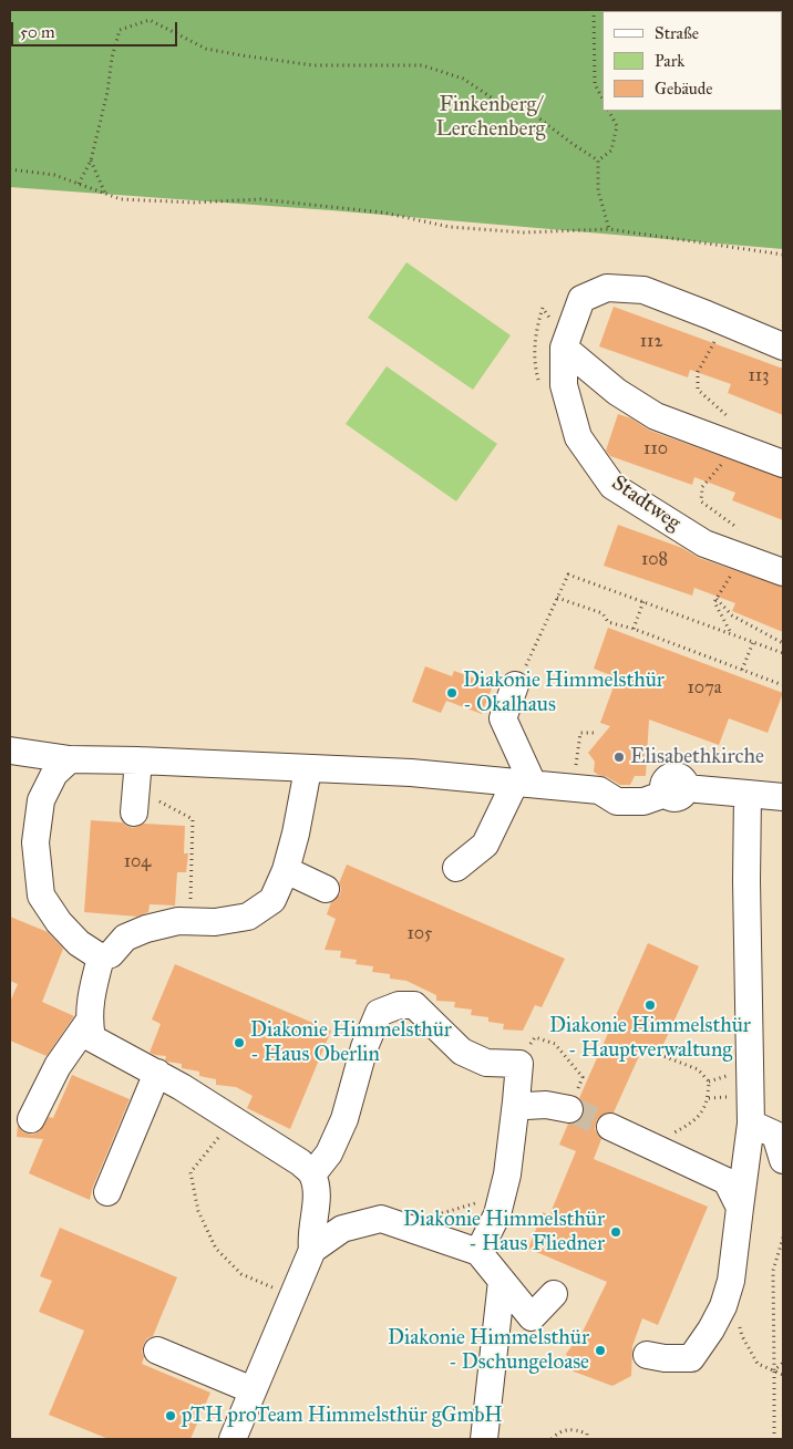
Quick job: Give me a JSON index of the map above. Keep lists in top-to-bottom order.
{
  "streets": {
    "lane": ["Stadtweg"]
  },
  "parks": ["Finkenberg/ Lerchenberg"],
  "places": [
    "Diakonie Himmelsthür - Okalhaus",
    "Elisabethkirche",
    "Diakonie Himmelsthür - Hauptverwaltung",
    "Diakonie Himmelsthür - Haus Oberlin",
    "Diakonie Himmelsthür - Haus Fliedner",
    "Diakonie Himmelsthür - Dschungeloase",
    "pTH proTeam Himmelsthür gGmbH"
  ],
  "house_numbers": [
    "112",
    "113",
    "110",
    "108",
    "107a",
    "104",
    "105"
  ],
  "legend": ["Straße", "Park", "Gebäude"],
  "scale_bar": "50 m"
}
